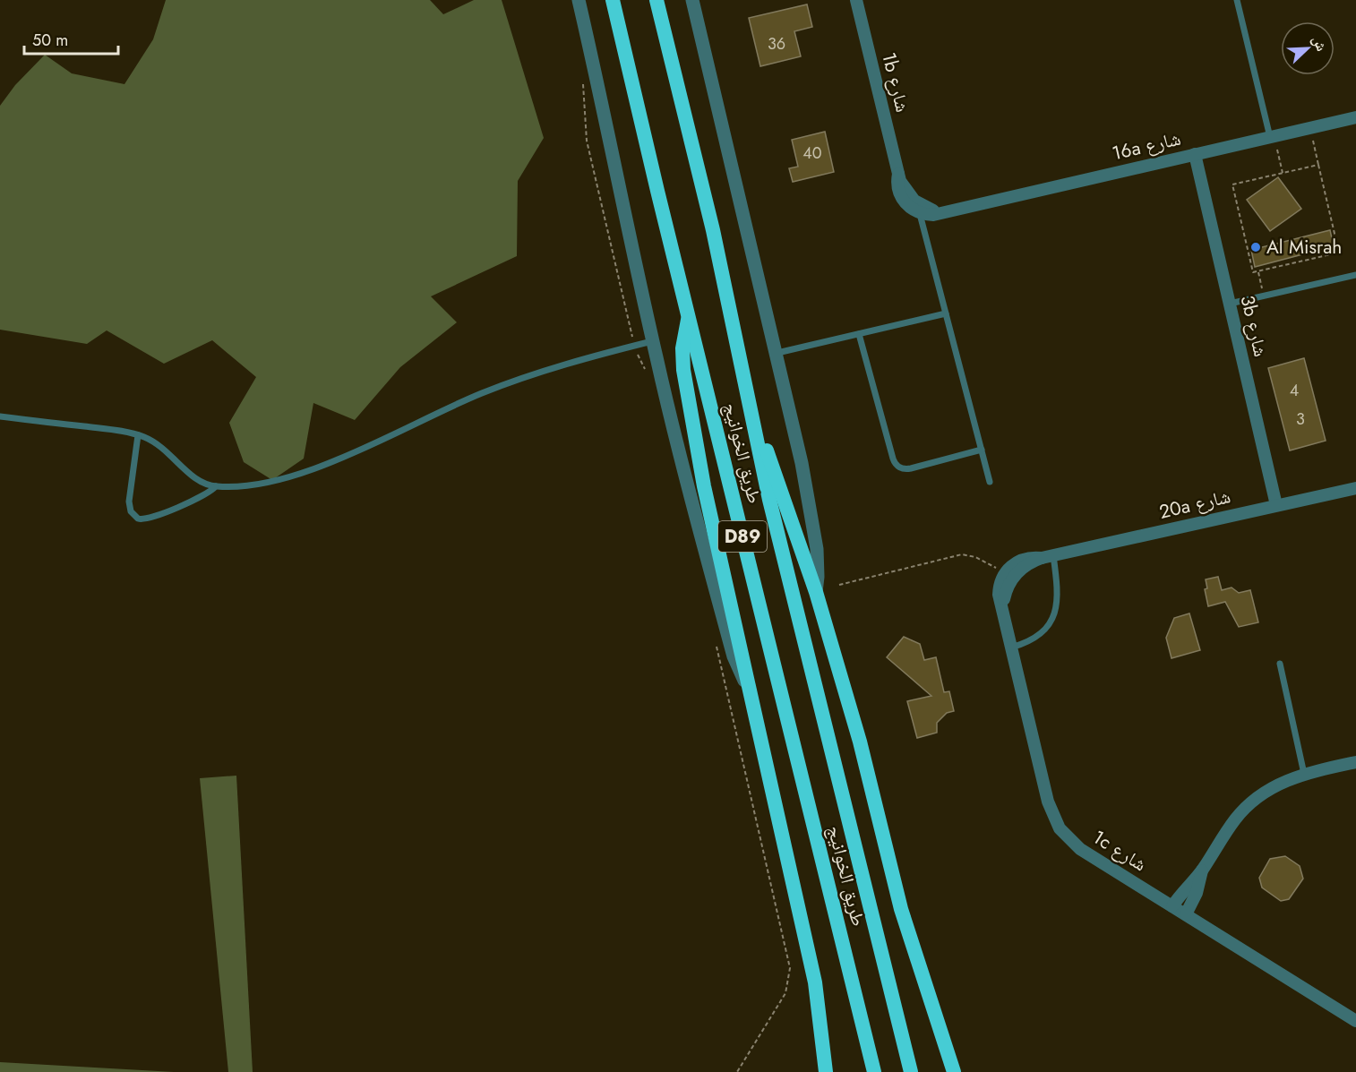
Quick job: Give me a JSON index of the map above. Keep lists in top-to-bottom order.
{
  "streets": {
    "highway": ["طريق الخوانيج", "D89"],
    "street": [
      "1b شارع",
      "16a شارع",
      "3b شارع",
      "20a شارع",
      "1c شارع"
    ]
  },
  "crossings": [
    ["1b شارع", "16a شارع"],
    ["16a شارع", "3b شارع"],
    ["3b شارع", "20a شارع"],
    ["20a شارع", "1c شارع"]
  ],
  "places": ["Al Misrah"],
  "house_numbers": [
    "36",
    "40",
    "4",
    "3"
  ],
  "scale_bar": "50 m",
  "north": "top right"
}
